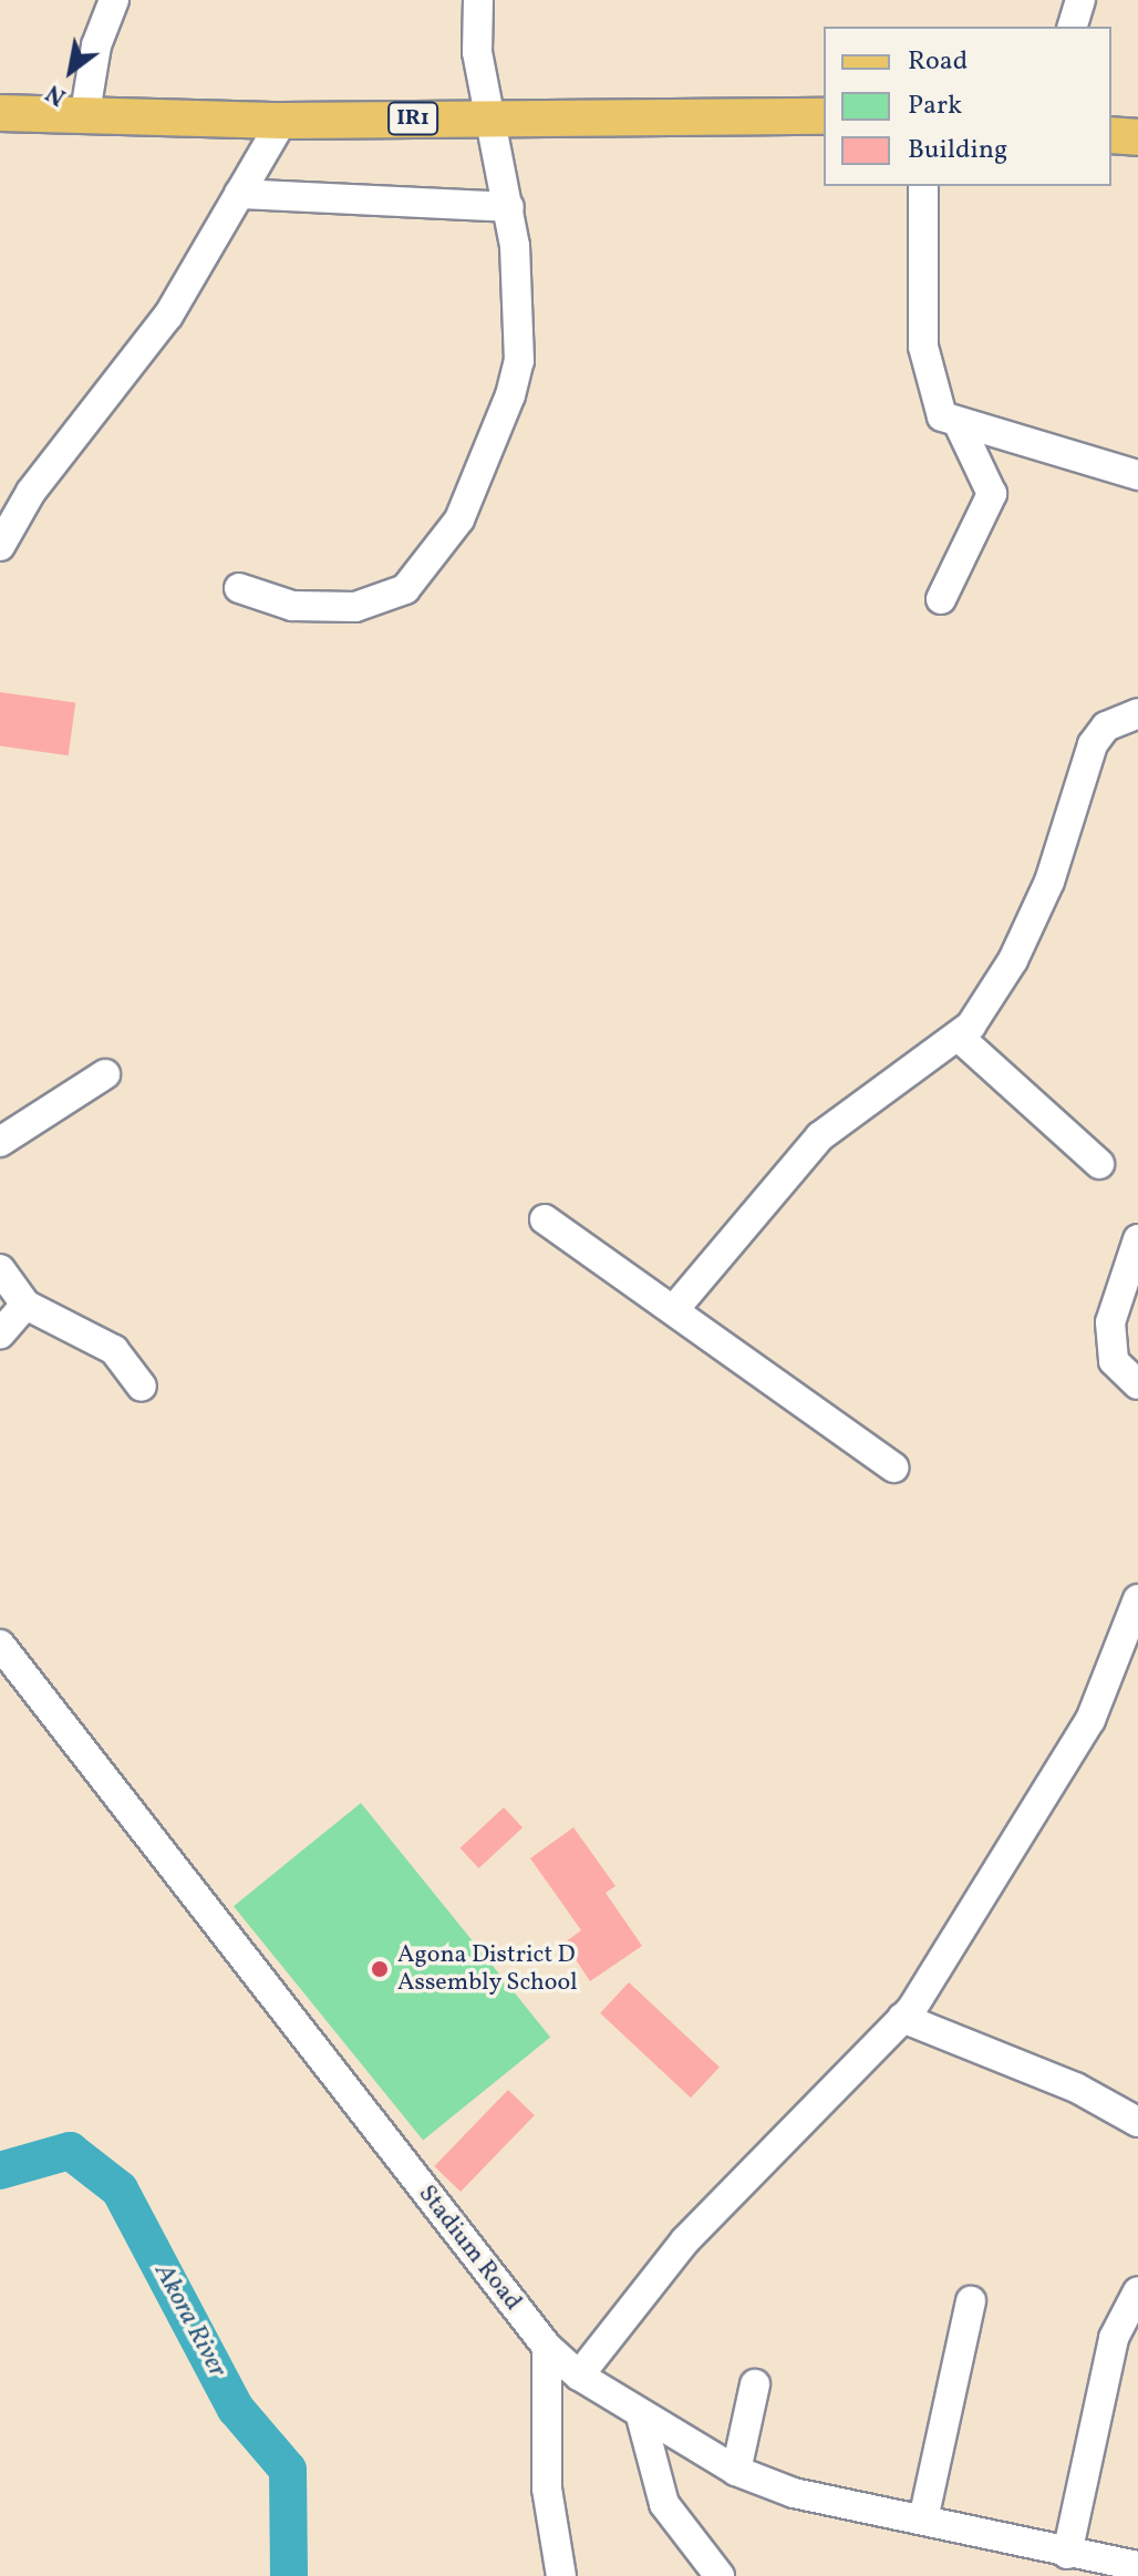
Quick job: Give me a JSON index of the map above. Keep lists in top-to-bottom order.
{
  "streets": {
    "main road": ["IR1"],
    "street": ["Stadium Road"]
  },
  "water": ["Akora River"],
  "places": ["Agona District D Assembly School"],
  "legend": ["Road", "Park", "Building"],
  "north": "bottom left"
}
